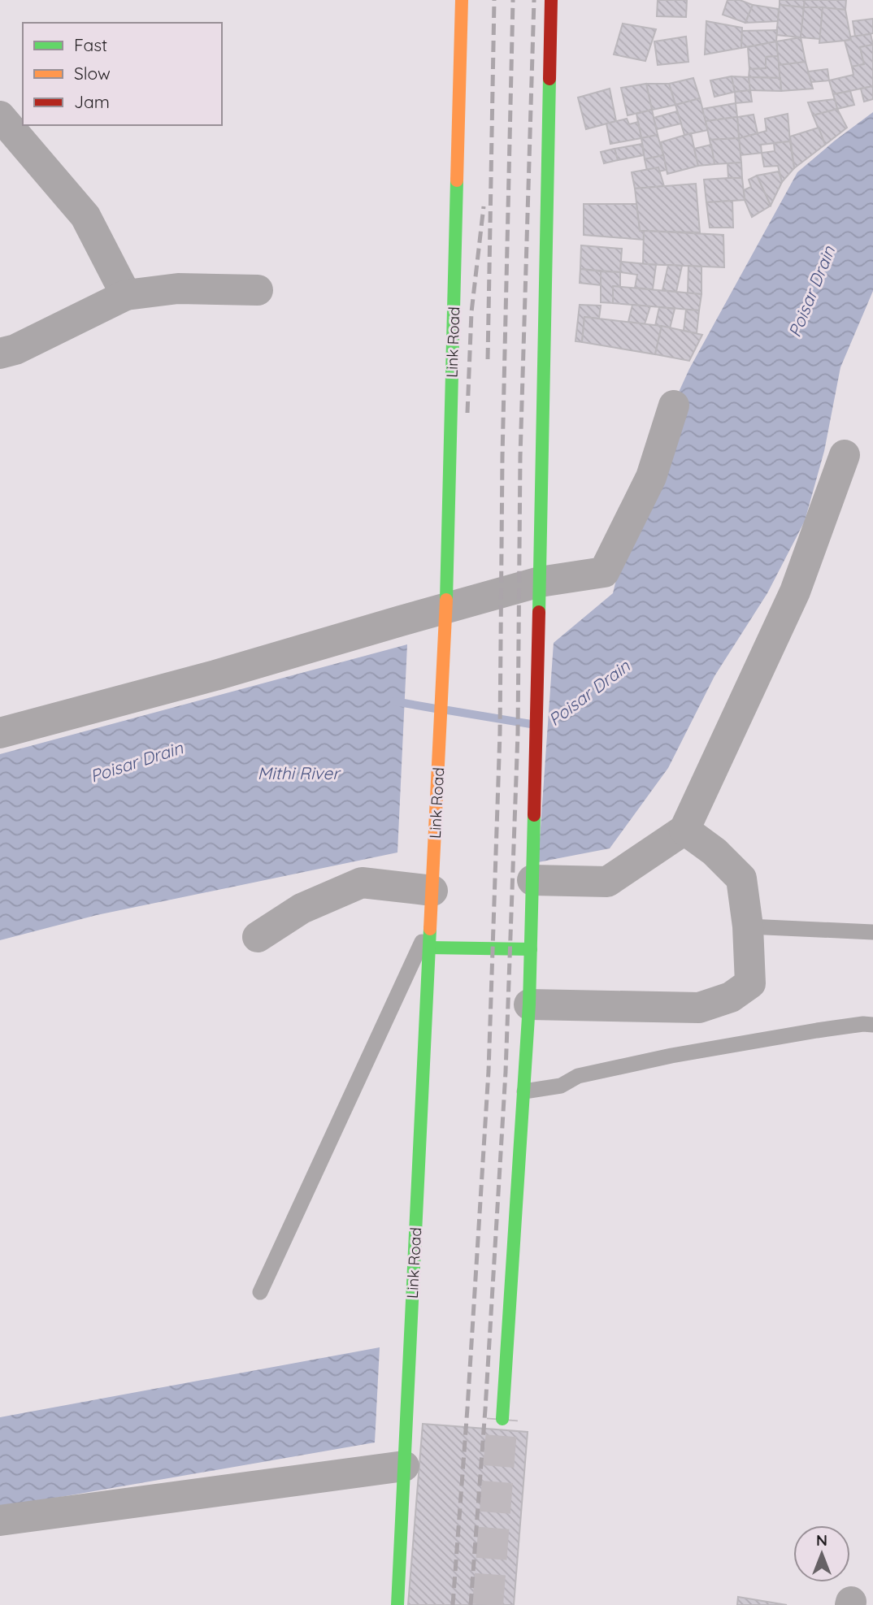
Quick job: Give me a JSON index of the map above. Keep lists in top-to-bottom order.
{
  "streets": {
    "main road": ["Link Road"]
  },
  "water": ["Poisar Drain", "Mithi River"],
  "legend": ["Fast", "Slow", "Jam"],
  "north": "top"
}
